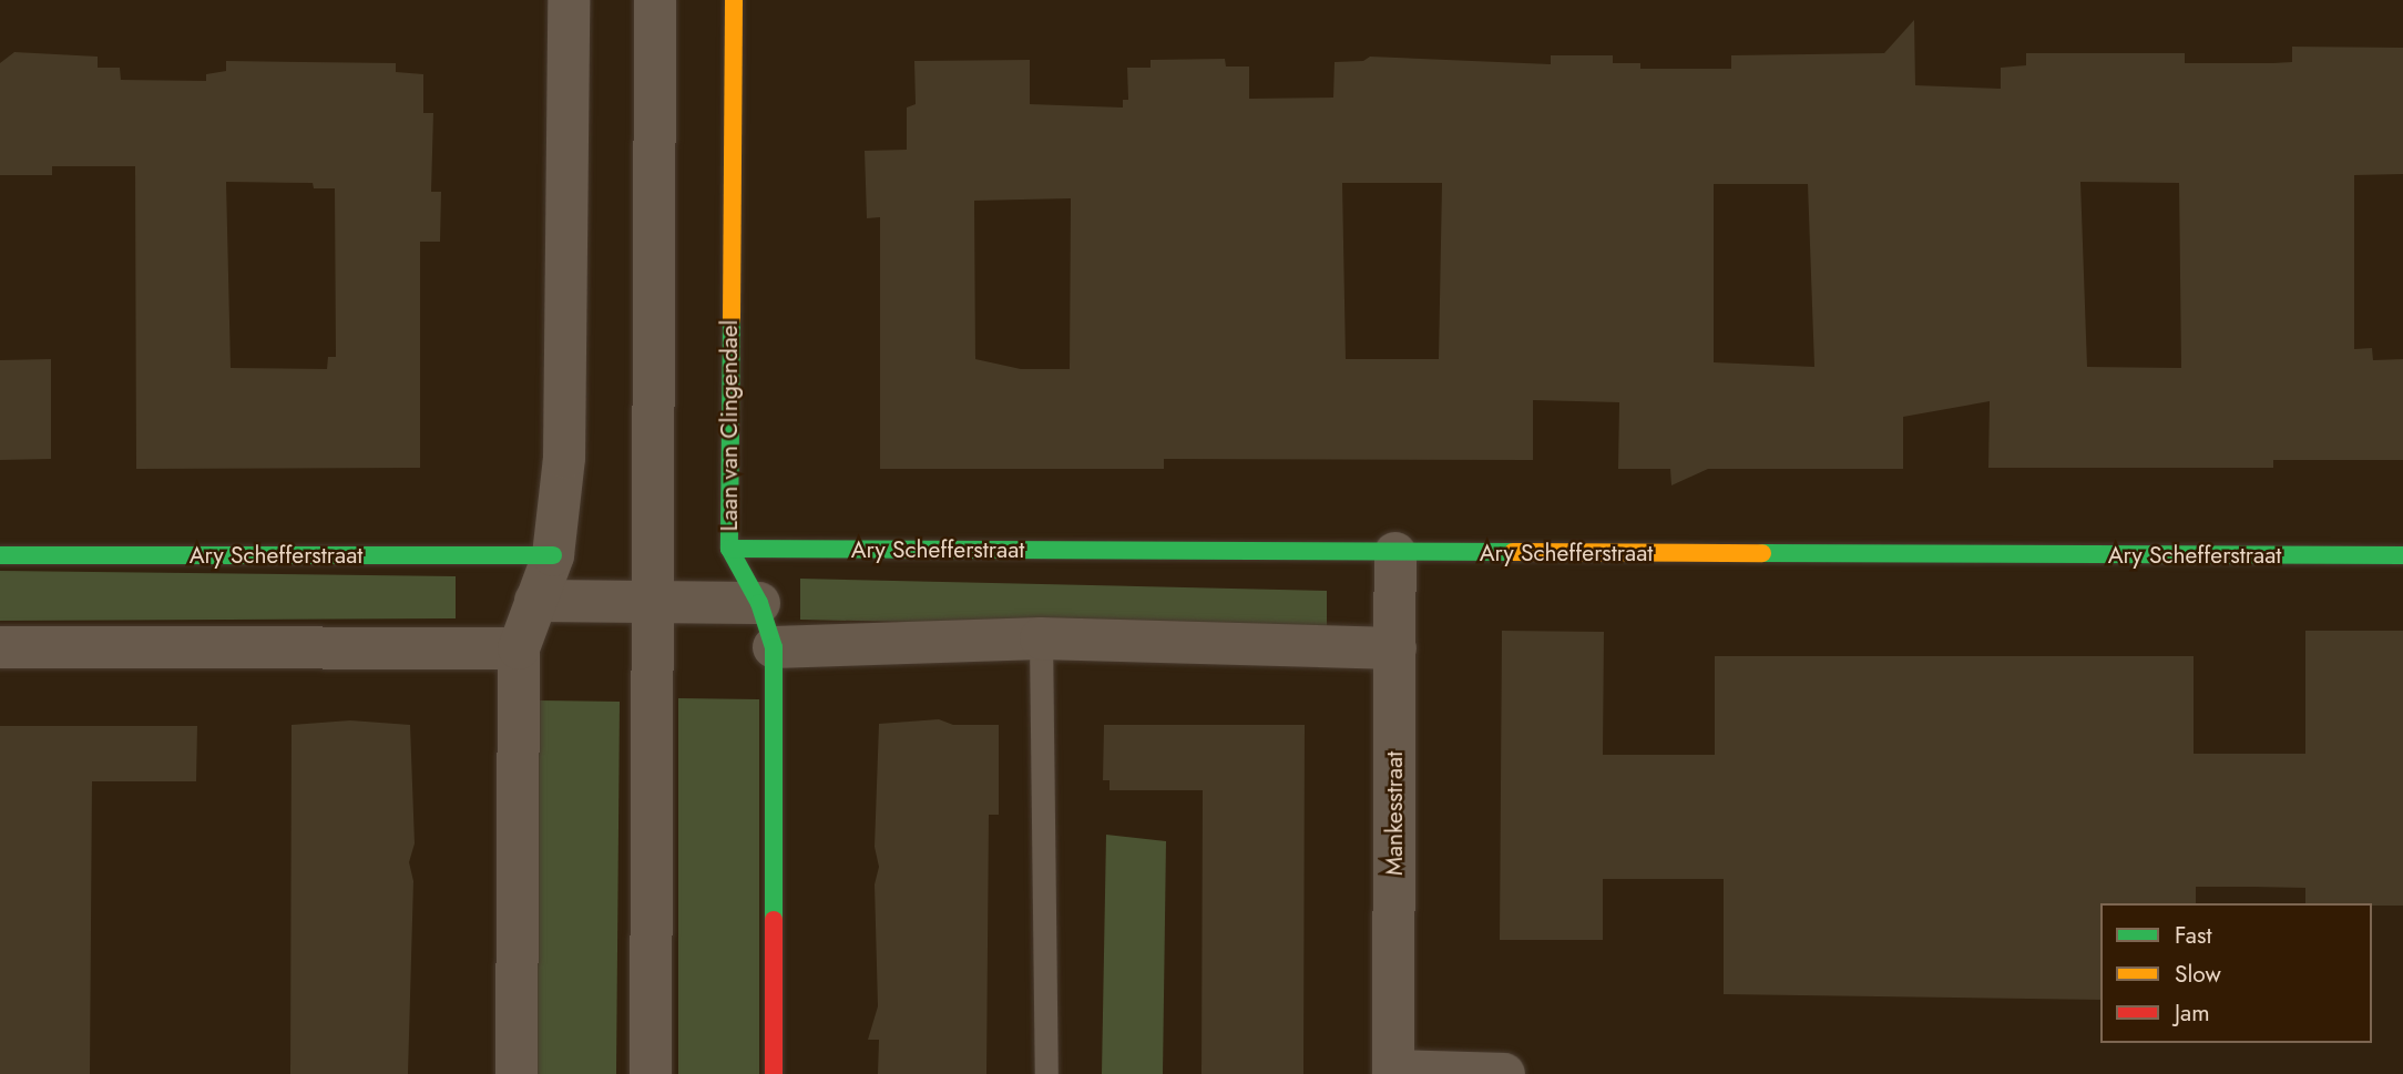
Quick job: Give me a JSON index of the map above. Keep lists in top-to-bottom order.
{
  "streets": {
    "street": ["Laan van Clingendael", "Ary Schefferstraat", "Mankesstraat"]
  },
  "crossings": [
    ["Laan van Clingendael", "Ary Schefferstraat"],
    ["Ary Schefferstraat", "Mankesstraat"]
  ],
  "legend": ["Fast", "Slow", "Jam"]
}
